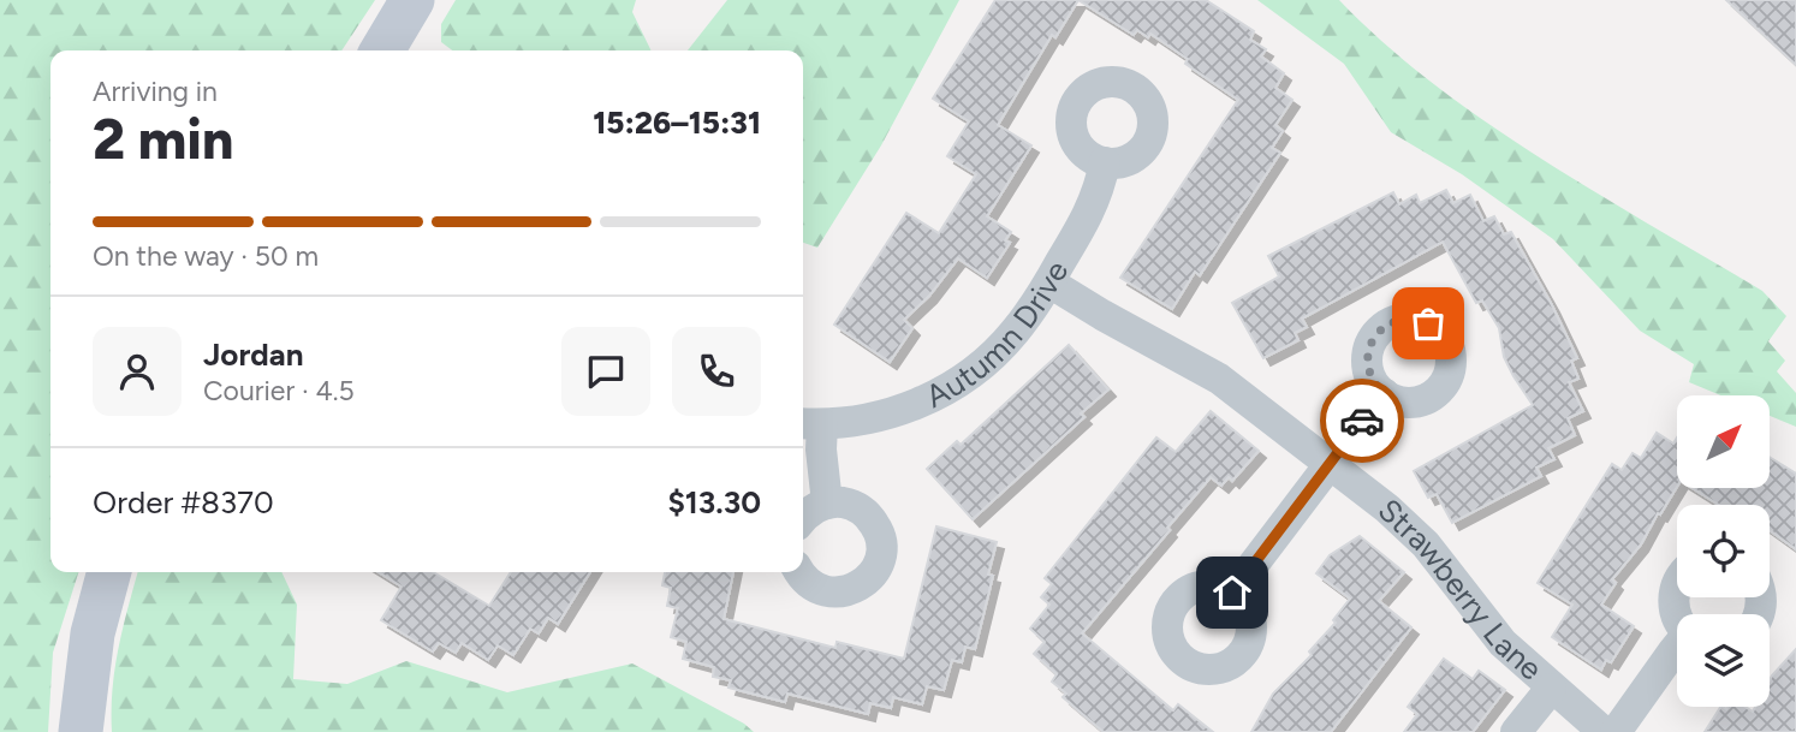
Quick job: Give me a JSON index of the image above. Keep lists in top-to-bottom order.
{
  "streets": {
    "street": ["Autumn Drive", "Strawberry Lane"]
  },
  "crossings": [
    ["Autumn Drive", "Strawberry Lane"]
  ],
  "north": "top right",
  "page": {
    "heading": ["2 min", "Arriving in", "15:26–15:31"],
    "panel": [
      "Jordan",
      "Courier · 4.5",
      "Order #8370",
      "$13.30"
    ],
    "bar": "On the way · 50 m"
  }
}
